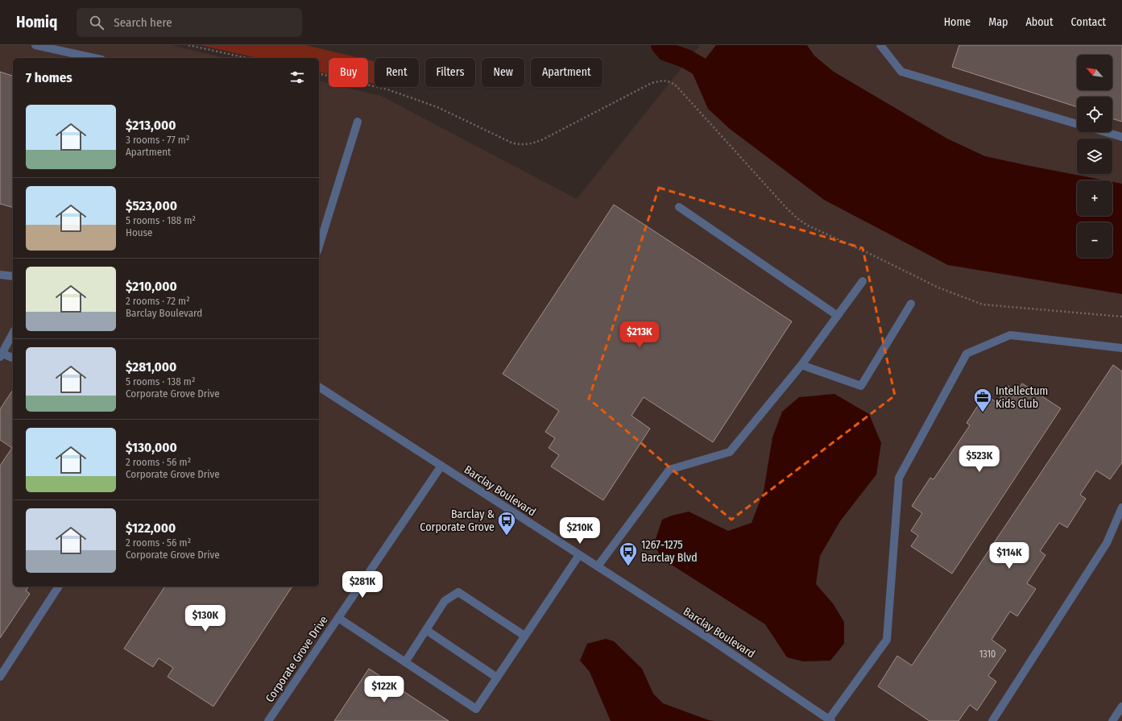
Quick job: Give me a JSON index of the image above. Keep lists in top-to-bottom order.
{
  "streets": {
    "street": ["Barclay Boulevard", "Corporate Grove Drive"]
  },
  "crossings": [
    ["Barclay Boulevard", "Corporate Grove Drive"]
  ],
  "places": {
    "office": ["Intellectum Kids Club"],
    "bus stop": ["Barclay & Corporate Grove", "1267-1275 Barclay Blvd"]
  },
  "house_numbers": ["1310"],
  "north": "top left",
  "page": {
    "header": "Homiq",
    "search": "Search here",
    "nav": [
      "Home",
      "Map",
      "About",
      "Contact"
    ],
    "map_buttons": ["+", "−"],
    "chip": [
      "Buy",
      "Rent",
      "Filters",
      "New",
      "Apartment"
    ],
    "heading": "7 homes",
    "list": [
      {
        "name": "$213,000",
        "note": "3 rooms · 77 m² · Apartment"
      },
      {
        "name": "$523,000",
        "note": "5 rooms · 188 m² · House"
      },
      {
        "name": "$210,000",
        "note": "2 rooms · 72 m² · Barclay Boulevard"
      },
      {
        "name": "$281,000",
        "note": "5 rooms · 138 m² · Corporate Grove Drive"
      },
      {
        "name": "$130,000",
        "note": "2 rooms · 56 m² · Corporate Grove Drive"
      },
      {
        "name": "$122,000",
        "note": "2 rooms · 56 m² · Corporate Grove Drive"
      }
    ],
    "price": [
      "$213K",
      "$523K",
      "$210K",
      "$114K",
      "$281K",
      "$130K",
      "$122K"
    ]
  }
}
